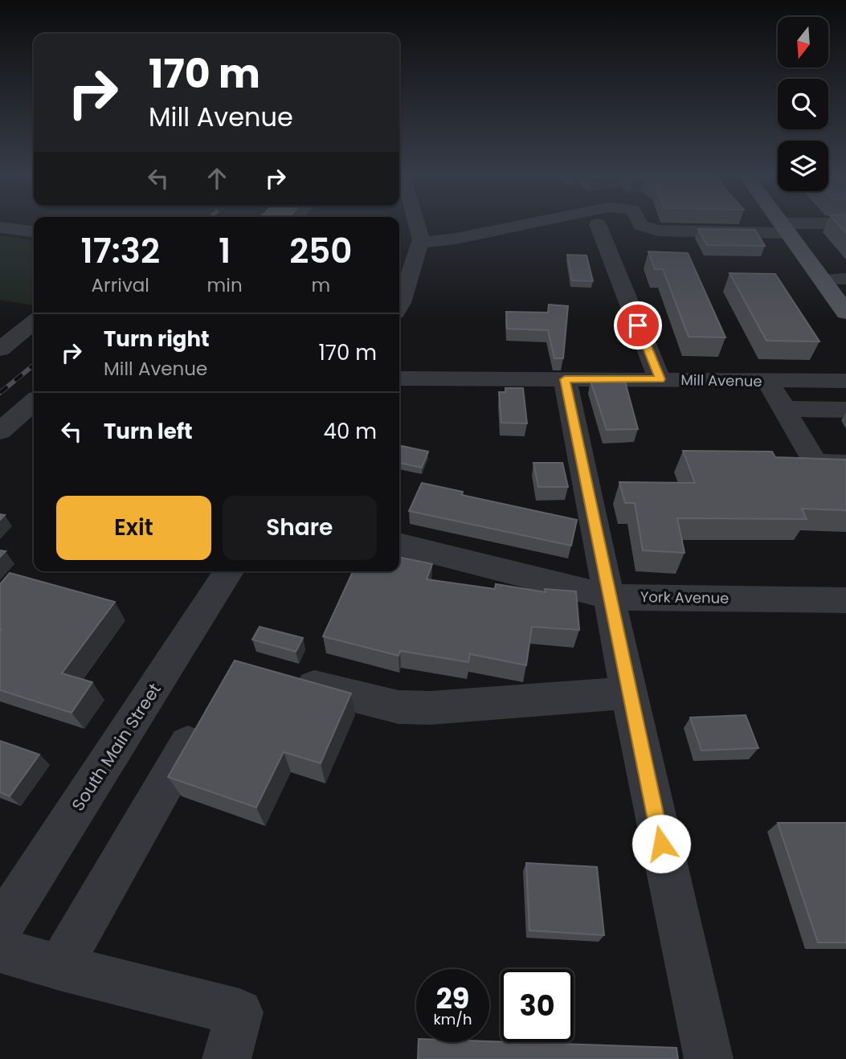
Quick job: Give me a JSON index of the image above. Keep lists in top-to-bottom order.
{
  "streets": {
    "street": ["Mill Avenue", "York Avenue", "South Main Street"]
  },
  "north": "bottom",
  "page": {
    "turn": ["170 m", "Mill Avenue"],
    "eta": [
      "17:32",
      "Arrival",
      "1",
      "min",
      "250",
      "m"
    ],
    "list": [
      {
        "name": "Turn right",
        "note": "Mill Avenue",
        "value": "170 m"
      },
      {
        "name": "Turn left",
        "value": "40 m"
      }
    ],
    "buttons": ["Exit", "Share"],
    "speed": "29 km/h",
    "limit": "30"
  }
}
